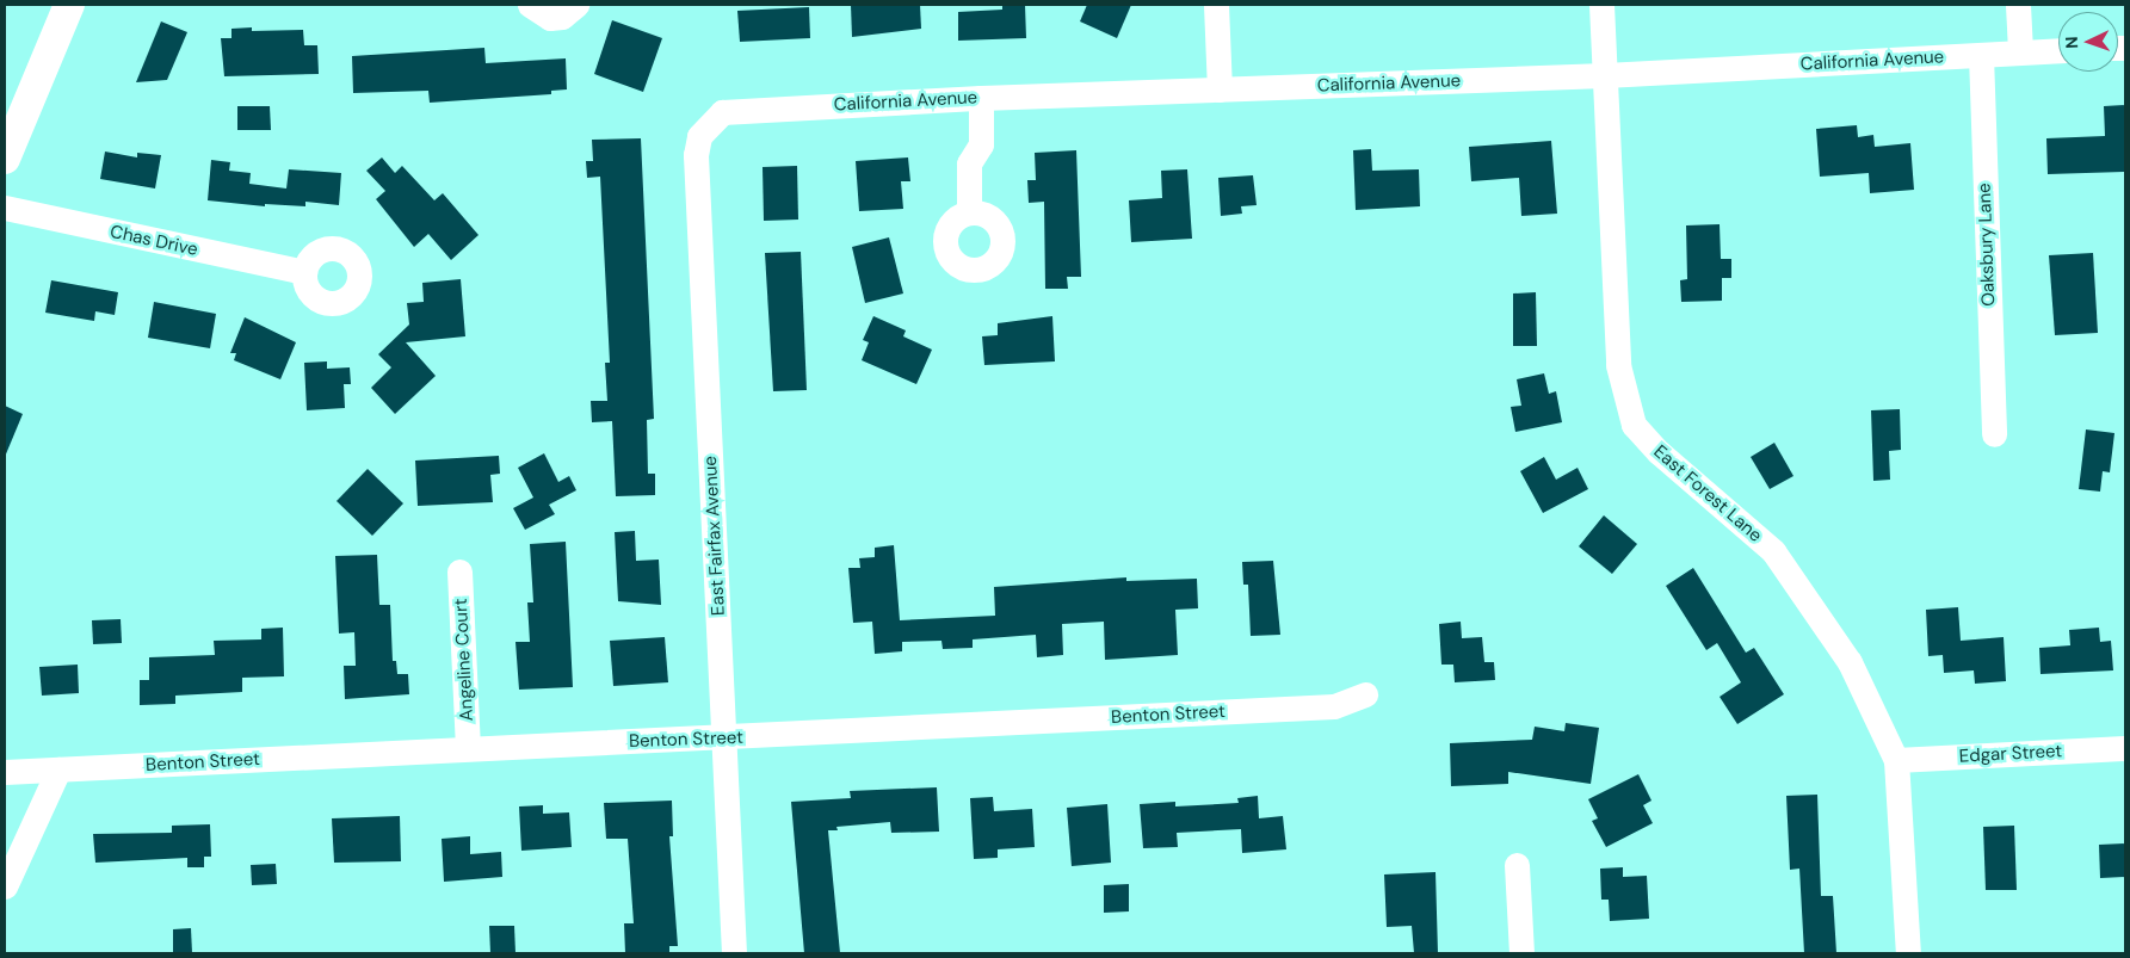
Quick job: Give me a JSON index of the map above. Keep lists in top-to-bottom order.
{
  "streets": {
    "street": [
      "California Avenue",
      "Chas Drive",
      "Oaksbury Lane",
      "East Forest Lane",
      "East Fairfax Avenue",
      "Angeline Court",
      "Benton Street",
      "Edgar Street"
    ]
  },
  "crossings": [
    ["California Avenue", "Oaksbury Lane"],
    ["California Avenue", "East Forest Lane"],
    ["California Avenue", "East Fairfax Avenue"],
    ["East Forest Lane", "Edgar Street"],
    ["East Fairfax Avenue", "Benton Street"],
    ["Angeline Court", "Benton Street"]
  ],
  "north": "left"
}
